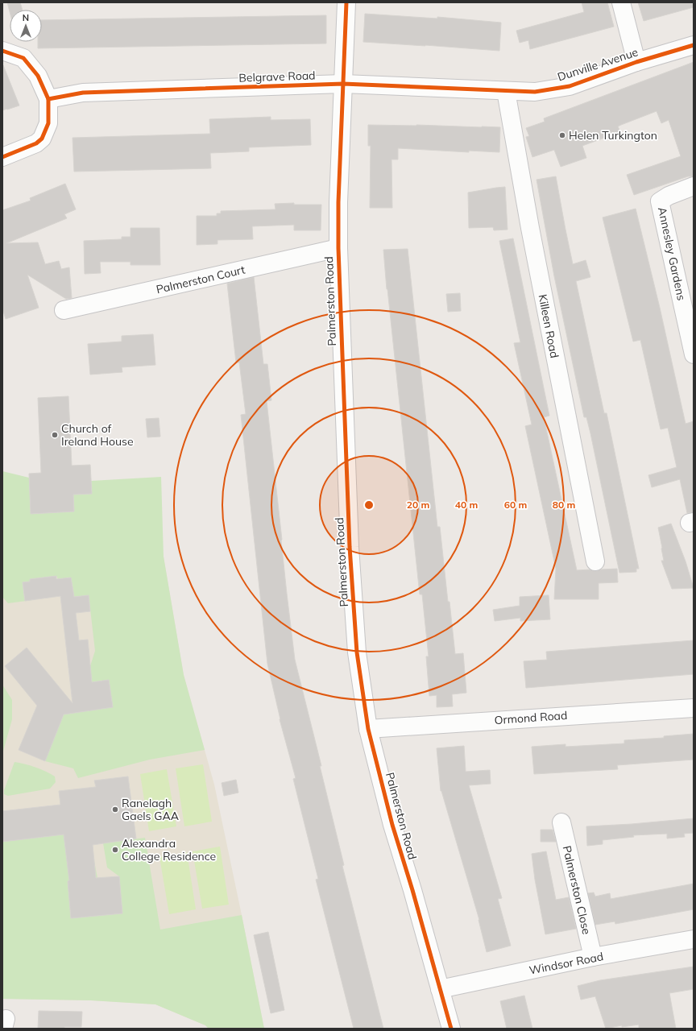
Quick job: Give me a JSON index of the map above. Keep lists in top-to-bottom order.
{
  "streets": {
    "street": [
      "Dunville Avenue",
      "Belgrave Road",
      "Annesley Gardens",
      "Palmerston Court",
      "Palmerston Road",
      "Killeen Road",
      "Ormond Road",
      "Palmerston Close",
      "Windsor Road"
    ]
  },
  "crossings": [
    ["Dunville Avenue", "Belgrave Road"],
    ["Dunville Avenue", "Killeen Road"],
    ["Belgrave Road", "Palmerston Road"],
    ["Belgrave Road", "Killeen Road"],
    ["Palmerston Court", "Palmerston Road"],
    ["Palmerston Road", "Ormond Road"],
    ["Palmerston Road", "Windsor Road"],
    ["Palmerston Close", "Windsor Road"]
  ],
  "places": [
    "Helen Turkington",
    "Church of Ireland House",
    "Ranelagh Gaels GAA",
    "Alexandra College Residence"
  ],
  "north": "top",
  "rings": [
    "20 m",
    "40 m",
    "60 m",
    "80 m"
  ]
}
